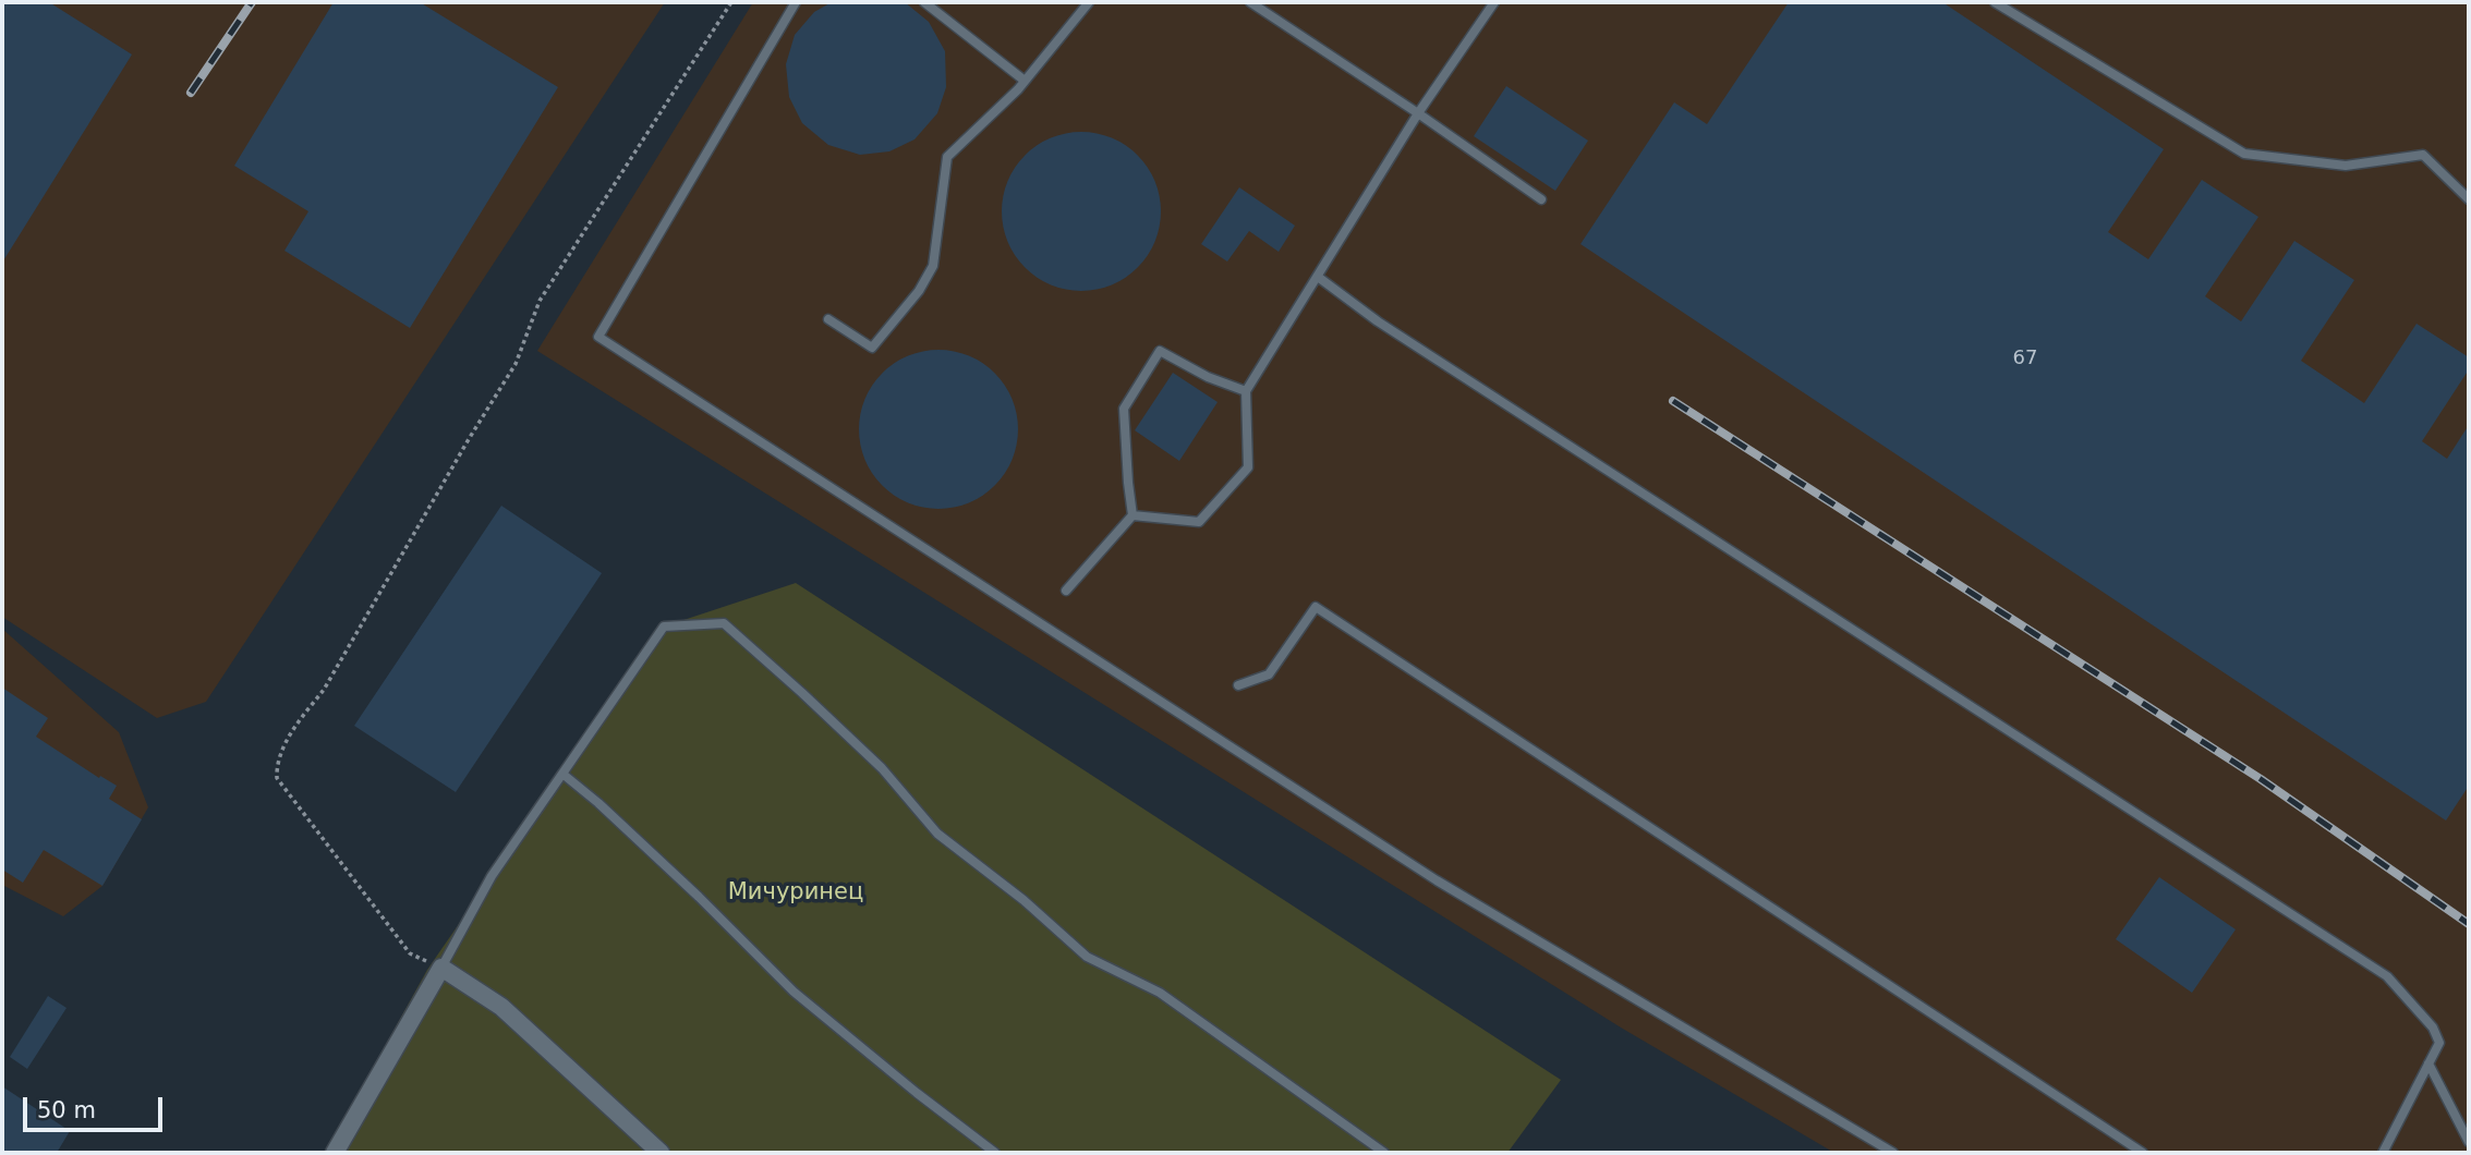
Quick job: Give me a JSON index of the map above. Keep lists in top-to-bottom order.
{
  "parks": ["Мичуринец"],
  "house_numbers": ["67"],
  "scale_bar": "50 m"
}
